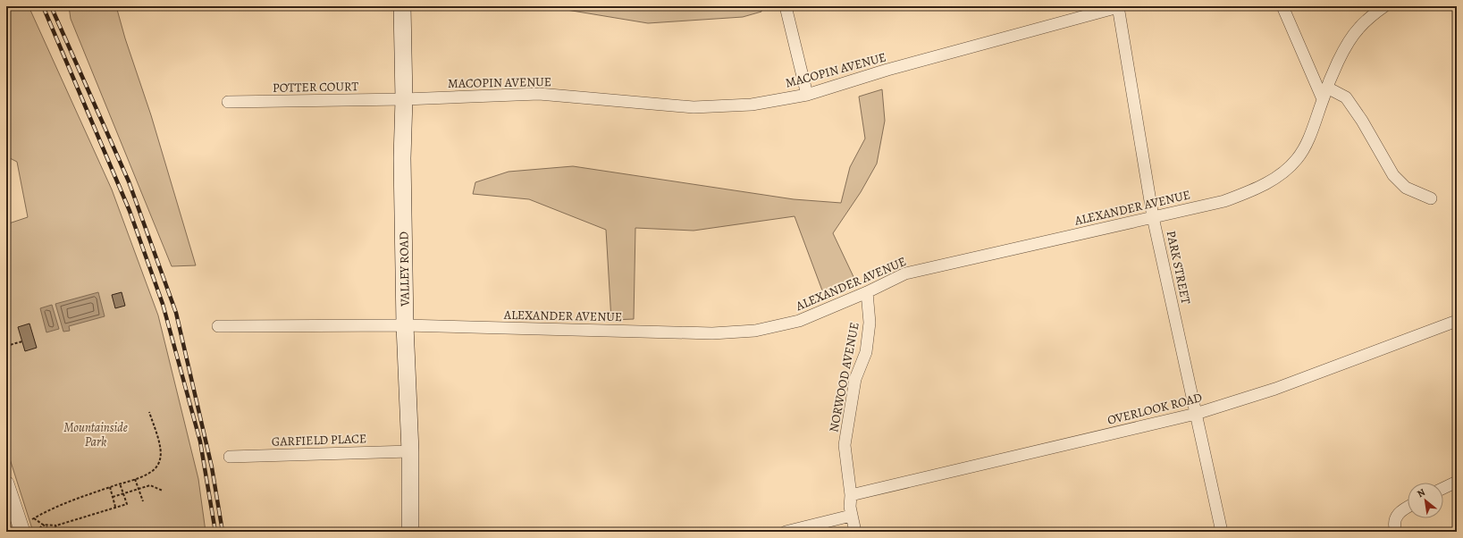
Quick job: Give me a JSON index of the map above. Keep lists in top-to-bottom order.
{
  "streets": {
    "main road": ["VALLEY ROAD"],
    "street": [
      "MACOPIN AVENUE",
      "POTTER COURT",
      "ALEXANDER AVENUE",
      "PARK STREET",
      "NORWOOD AVENUE",
      "OVERLOOK ROAD",
      "GARFIELD PLACE"
    ]
  },
  "crossings": [
    ["MACOPIN AVENUE", "POTTER COURT"],
    ["MACOPIN AVENUE", "PARK STREET"],
    ["MACOPIN AVENUE", "VALLEY ROAD"],
    ["POTTER COURT", "VALLEY ROAD"],
    ["ALEXANDER AVENUE", "PARK STREET"],
    ["ALEXANDER AVENUE", "VALLEY ROAD"],
    ["ALEXANDER AVENUE", "NORWOOD AVENUE"],
    ["PARK STREET", "OVERLOOK ROAD"],
    ["VALLEY ROAD", "GARFIELD PLACE"],
    ["NORWOOD AVENUE", "OVERLOOK ROAD"]
  ],
  "parks": ["Mountainside Park"],
  "north": "top left"
}
